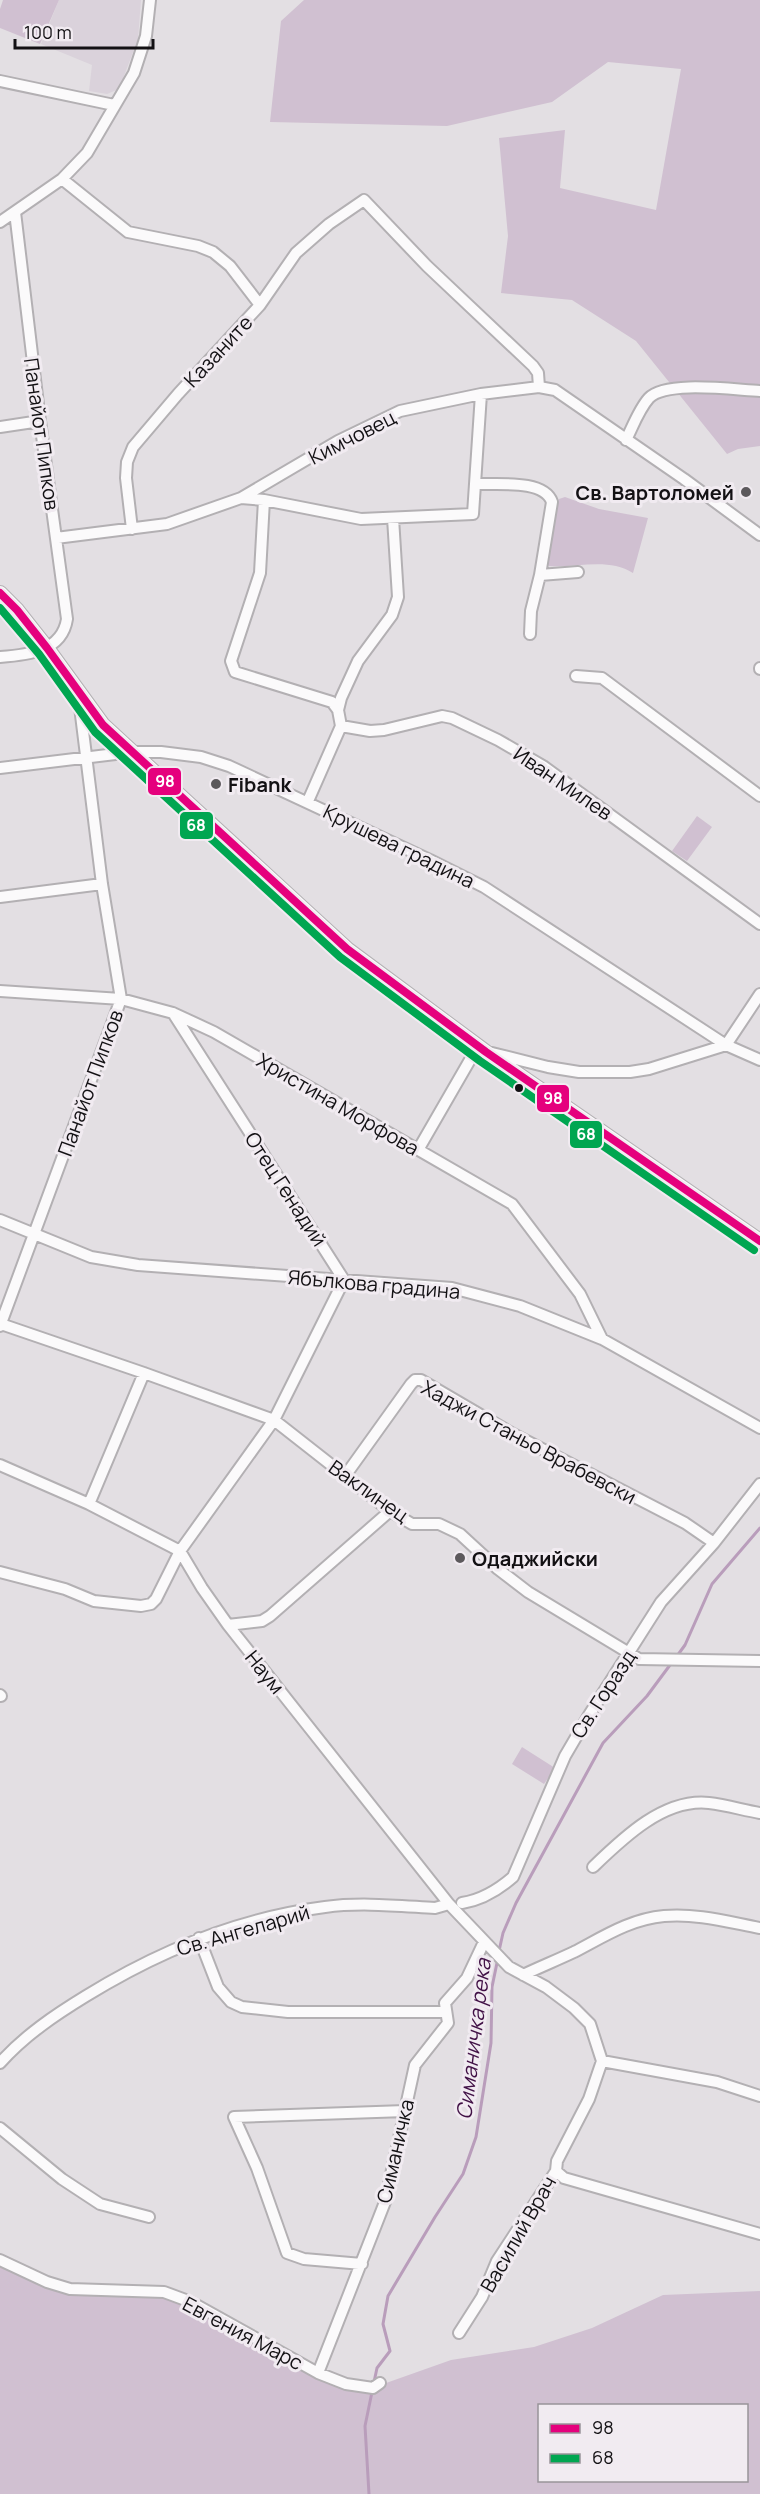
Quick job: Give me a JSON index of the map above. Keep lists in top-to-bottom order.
{
  "streets": {
    "street": [
      "Казаните",
      "Панайот Пипков",
      "Кимчовец",
      "Иван Милев",
      "Крушева градина",
      "Христина Морфова",
      "Отец Генадий",
      "Ябълкова градина",
      "Хаджи Станьо Врабевски",
      "Ваклинец",
      "Наум",
      "Св. Горазд",
      "Св. Ангеларий",
      "Симаничка",
      "Василий Врач",
      "Евгения Марс"
    ]
  },
  "crossings": [
    ["Казаните", "Кимчовец"],
    ["Панайот Пипков", "Кимчовец"],
    ["Панайот Пипков", "Крушева градина"],
    ["Панайот Пипков", "Христина Морфова"],
    ["Панайот Пипков", "Ябълкова градина"],
    ["Панайот Пипков", "Ваклинец"],
    ["Христина Морфова", "Отец Генадий"],
    ["Христина Морфова", "Ябълкова градина"],
    ["Отец Генадий", "Ябълкова градина"],
    ["Хаджи Станьо Врабевски", "Ваклинец"],
    ["Хаджи Станьо Врабевски", "Св. Горазд"],
    ["Ваклинец", "Св. Горазд"],
    ["Наум", "Св. Ангеларий"],
    ["Наум", "Симаничка"],
    ["Симаничка", "Евгения Марс"]
  ],
  "water": ["Симаничка река"],
  "places": ["Св. Вартоломей", "Fibank", "Одаджийски"],
  "lines": ["transit line 98", "transit line 68"],
  "legend": ["98", "68"],
  "scale_bar": "100 m"
}
